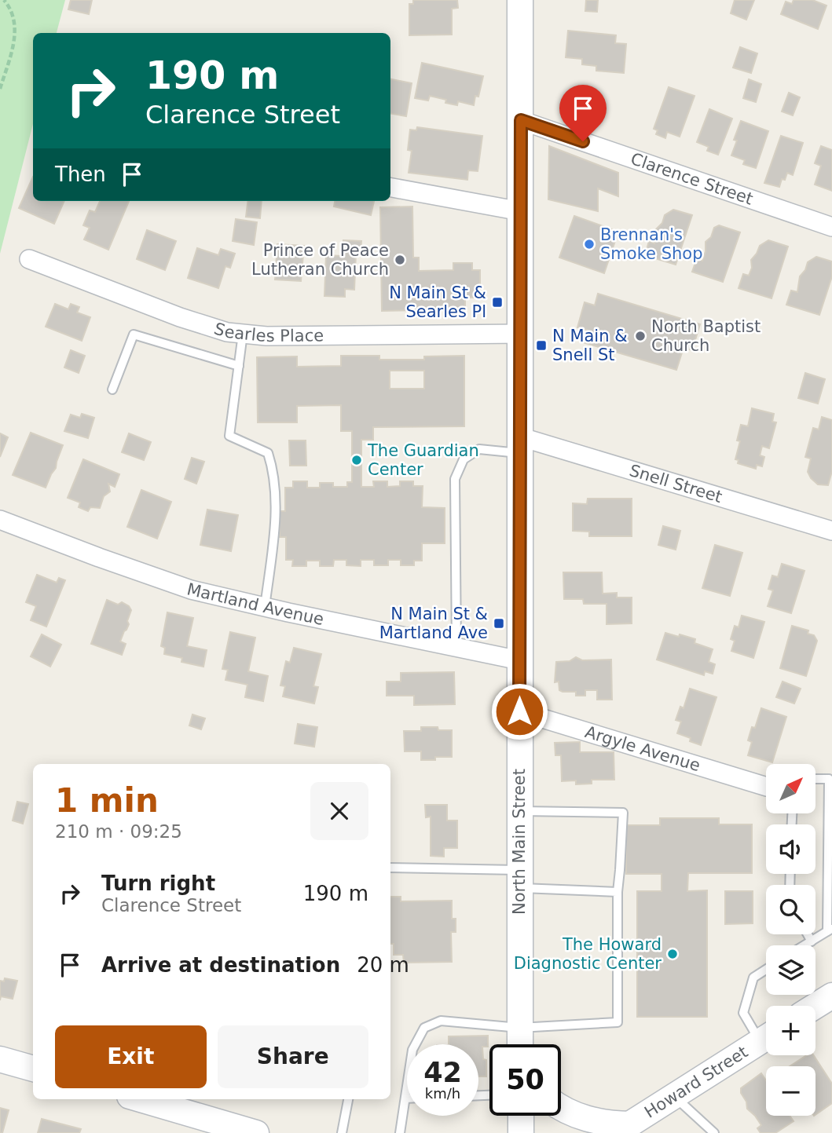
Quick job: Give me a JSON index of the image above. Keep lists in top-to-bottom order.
{
  "streets": {
    "main road": ["North Main Street", "Howard Street"],
    "street": [
      "Clarence Street",
      "Searles Place",
      "Snell Street",
      "Martland Avenue",
      "Argyle Avenue"
    ]
  },
  "crossings": [
    ["Clarence Street", "North Main Street"],
    ["Searles Place", "North Main Street"],
    ["Snell Street", "North Main Street"],
    ["Martland Avenue", "North Main Street"],
    ["Argyle Avenue", "North Main Street"]
  ],
  "places": {
    "other": [
      "Brennan's Smoke Shop",
      "Prince of Peace Lutheran Church",
      "North Baptist Church",
      "The Guardian Center",
      "The Howard Diagnostic Center"
    ],
    "transit": ["N Main St & Searles Pl", "N Main & Snell St", "N Main St & Martland Ave"]
  },
  "north": "top right",
  "page": {
    "turn": ["190 m", "Clarence Street"],
    "then": "Then",
    "map_buttons": ["+", "−"],
    "heading": ["1 min", "210 m · 09:25"],
    "list": [
      {
        "name": "Turn right",
        "note": "Clarence Street",
        "value": "190 m"
      },
      {
        "name": "Arrive at destination",
        "value": "20 m"
      }
    ],
    "buttons": ["Exit", "Share"],
    "speed": "42 km/h",
    "limit": "50"
  }
}
